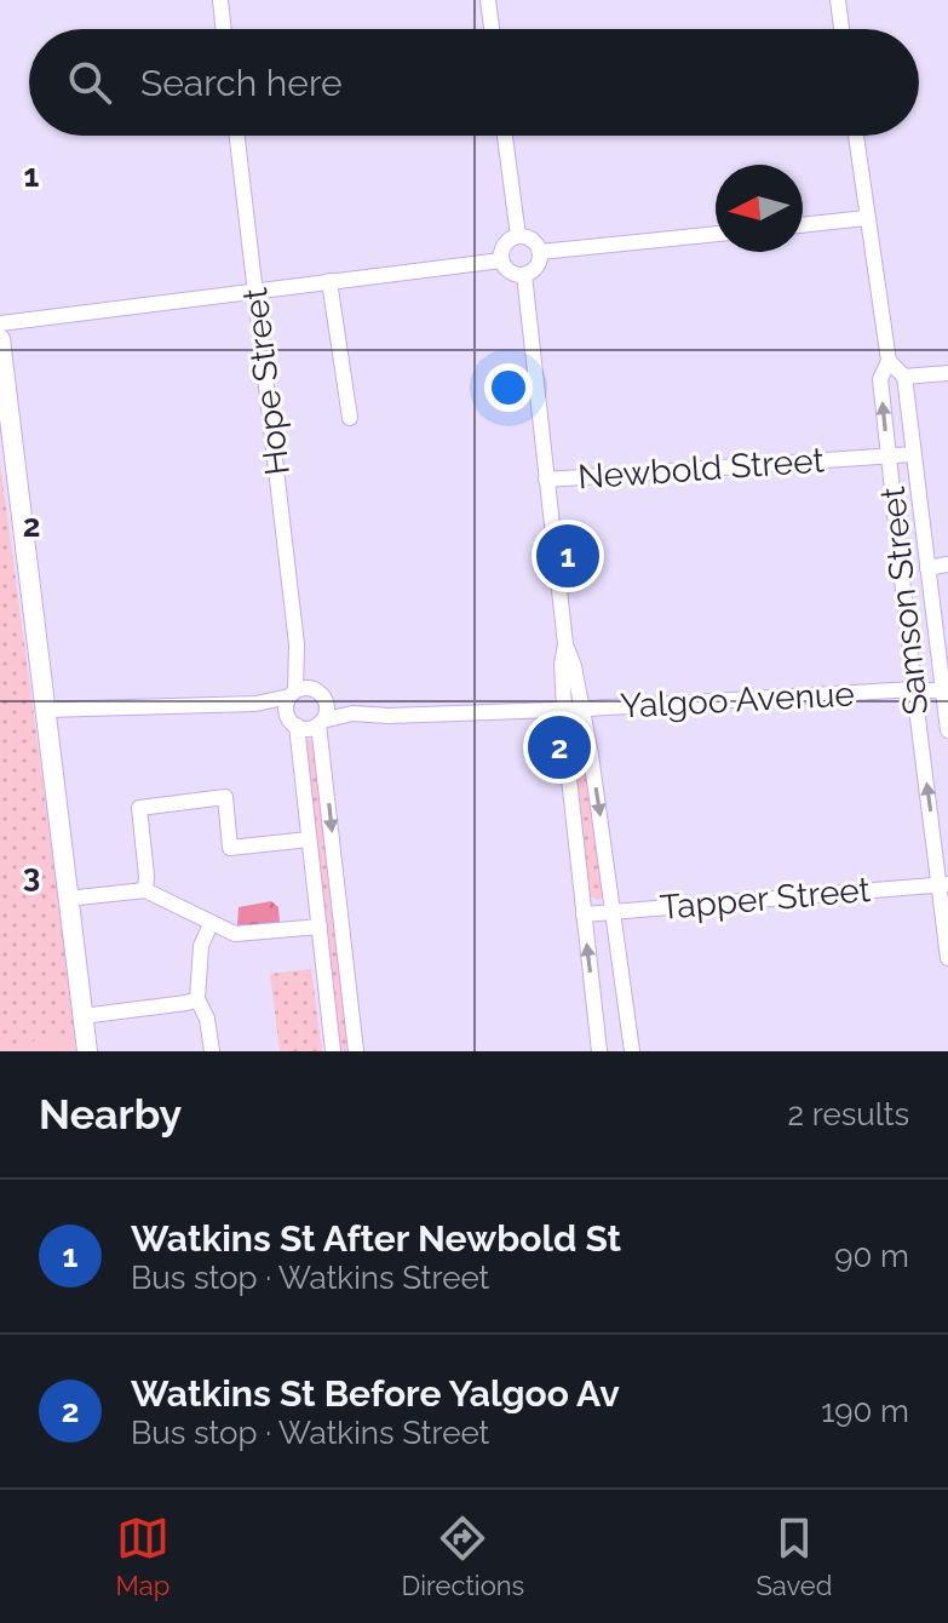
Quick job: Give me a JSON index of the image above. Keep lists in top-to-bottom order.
{
  "streets": {
    "street": [
      "Hope Street",
      "Newbold Street",
      "Samson Street",
      "Yalgoo Avenue",
      "Tapper Street"
    ]
  },
  "crossings": [
    ["Hope Street", "Yalgoo Avenue"],
    ["Newbold Street", "Samson Street"],
    ["Samson Street", "Yalgoo Avenue"],
    ["Samson Street", "Tapper Street"]
  ],
  "north": "left",
  "page": {
    "search": "Search here",
    "pins": ["1", "2"],
    "heading": ["Nearby", "2 results"],
    "list": [
      {
        "mark": "1",
        "name": "Watkins St After Newbold St",
        "note": "Bus stop · Watkins Street",
        "value": "90 m"
      },
      {
        "mark": "2",
        "name": "Watkins St Before Yalgoo Av",
        "note": "Bus stop · Watkins Street",
        "value": "190 m"
      }
    ],
    "nav": ["Map", "Directions", "Saved"]
  },
  "grid": {
    "rows": ["1", "2", "3"]
  }
}
